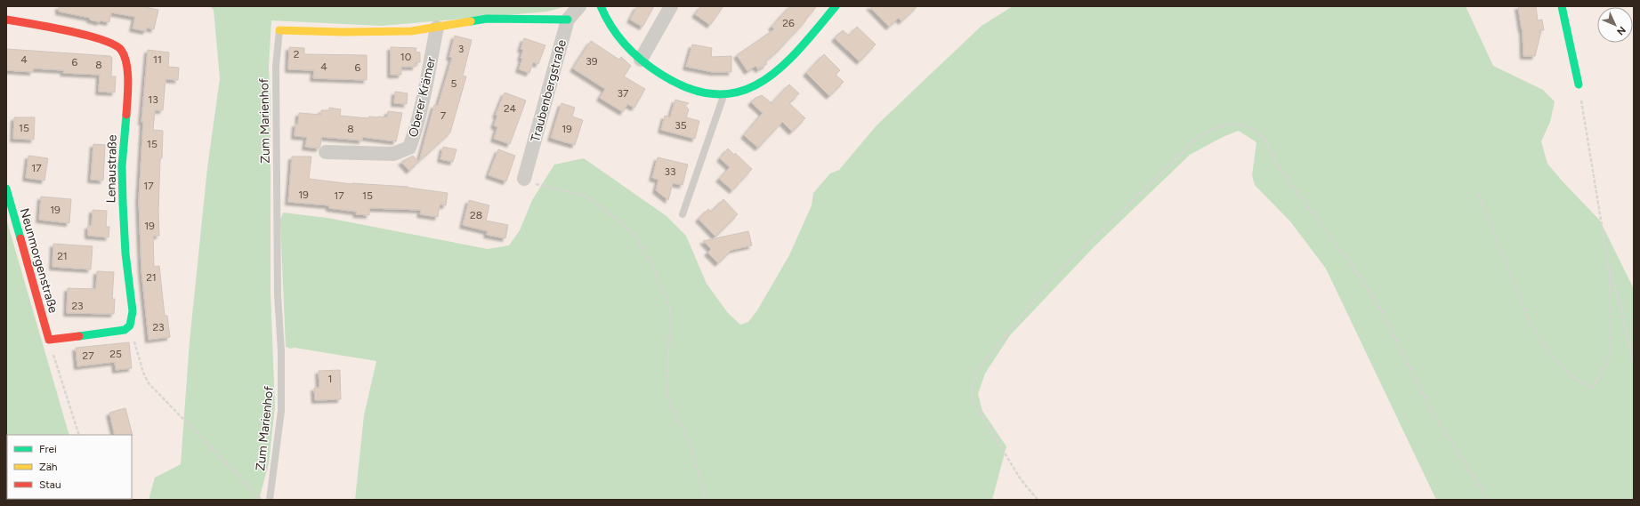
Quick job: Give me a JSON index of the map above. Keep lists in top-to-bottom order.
{
  "streets": {
    "street": [
      "Traubenbergstraße",
      "Oberer Krämer",
      "Zum Marienhof",
      "Lenaustraße",
      "Neunmorgenstraße"
    ]
  },
  "crossings": [
    ["Traubenbergstraße", "Zum Marienhof"],
    ["Oberer Krämer", "Zum Marienhof"]
  ],
  "house_numbers": [
    "26",
    "3",
    "2",
    "10",
    "4",
    "11",
    "39",
    "6",
    "8",
    "4",
    "6",
    "5",
    "37",
    "13",
    "24",
    "7",
    "35",
    "15",
    "8",
    "19",
    "15",
    "17",
    "33",
    "17",
    "19",
    "17",
    "15",
    "19",
    "28",
    "19",
    "21",
    "21",
    "23",
    "23",
    "25",
    "27",
    "1"
  ],
  "legend": ["Frei", "Zäh", "Stau"],
  "north": "bottom right"
}
